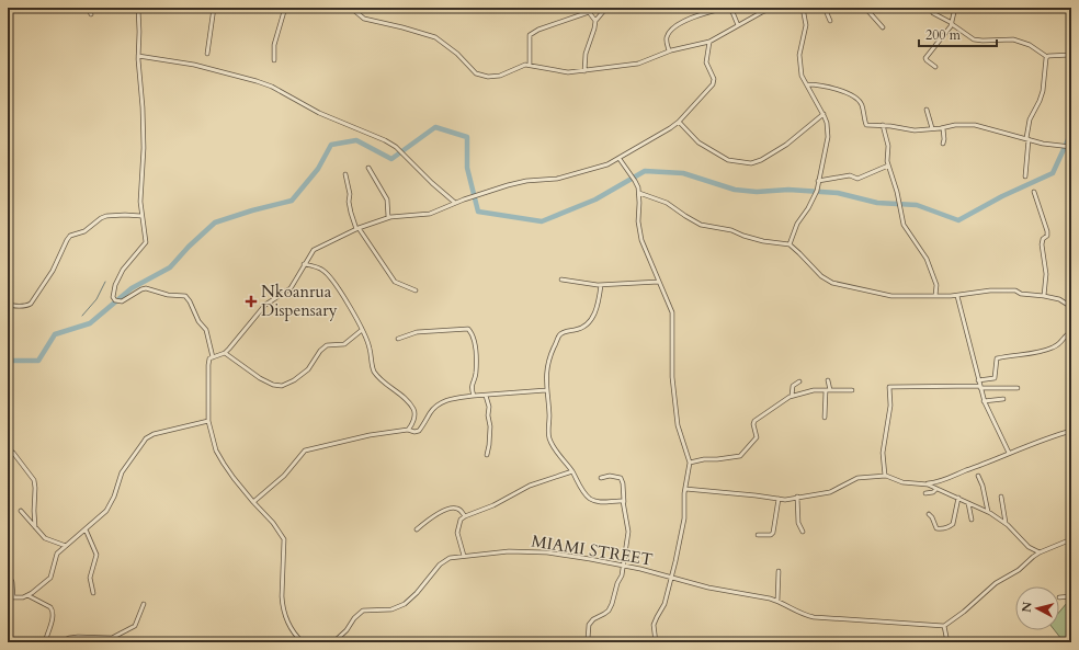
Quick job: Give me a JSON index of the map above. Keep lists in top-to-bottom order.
{
  "streets": {
    "street": ["MIAMI STREET"]
  },
  "places": {
    "health": ["Nkoanrua Dispensary"]
  },
  "scale_bar": "200 m",
  "north": "left"
}
